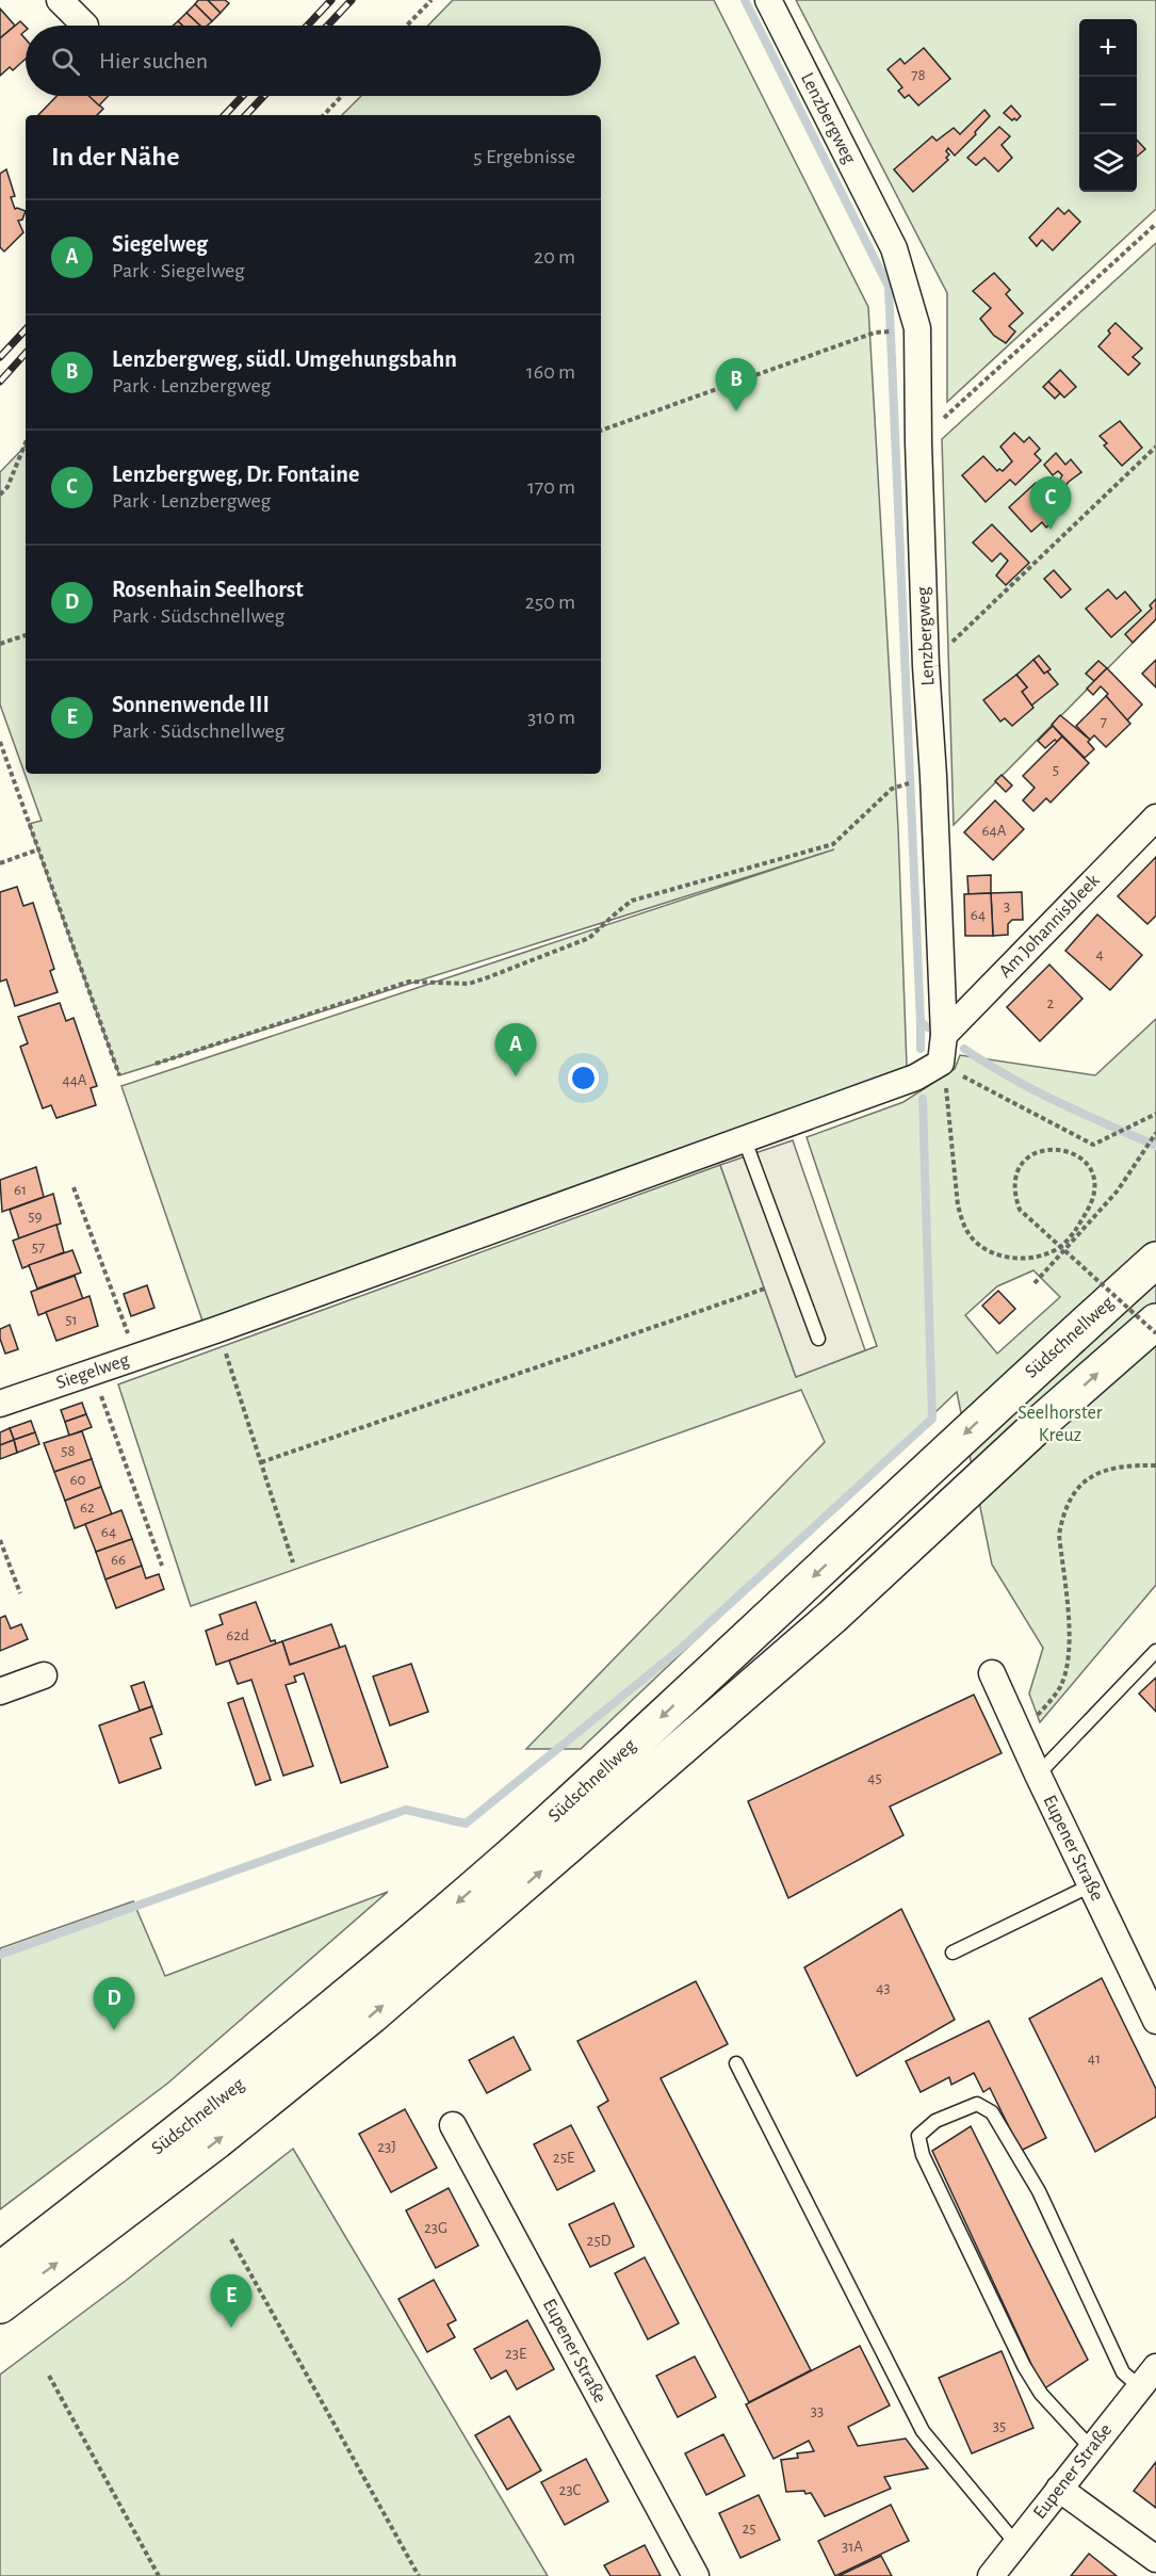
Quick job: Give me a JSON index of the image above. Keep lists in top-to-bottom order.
{
  "streets": {
    "highway": ["Südschnellweg"],
    "street": [
      "Lenzbergweg",
      "Am Johannisbleek",
      "Siegelweg",
      "Eupener Straße"
    ]
  },
  "crossings": [
    ["Lenzbergweg", "Am Johannisbleek"],
    ["Lenzbergweg", "Siegelweg"]
  ],
  "parks": ["Seelhorster Kreuz"],
  "house_numbers": [
    "78",
    "7",
    "5",
    "64A",
    "3",
    "64",
    "4",
    "2",
    "44A",
    "61",
    "59",
    "57",
    "51",
    "58",
    "60",
    "62",
    "64",
    "66",
    "62d",
    "45",
    "43",
    "41",
    "23J",
    "25E",
    "23G",
    "25D",
    "23E",
    "33",
    "35",
    "23C",
    "25",
    "31A"
  ],
  "page": {
    "map_buttons": ["+", "−"],
    "search": "Hier suchen",
    "heading": ["In der Nähe", "5 Ergebnisse"],
    "list": [
      {
        "mark": "A",
        "name": "Siegelweg",
        "note": "Park · Siegelweg",
        "value": "20 m"
      },
      {
        "mark": "B",
        "name": "Lenzbergweg, südl. Umgehungsbahn",
        "note": "Park · Lenzbergweg",
        "value": "160 m"
      },
      {
        "mark": "C",
        "name": "Lenzbergweg, Dr. Fontaine",
        "note": "Park · Lenzbergweg",
        "value": "170 m"
      },
      {
        "mark": "D",
        "name": "Rosenhain Seelhorst",
        "note": "Park · Südschnellweg",
        "value": "250 m"
      },
      {
        "mark": "E",
        "name": "Sonnenwende III",
        "note": "Park · Südschnellweg",
        "value": "310 m"
      }
    ],
    "pins": [
      "B",
      "C",
      "A",
      "D",
      "E"
    ]
  }
}
